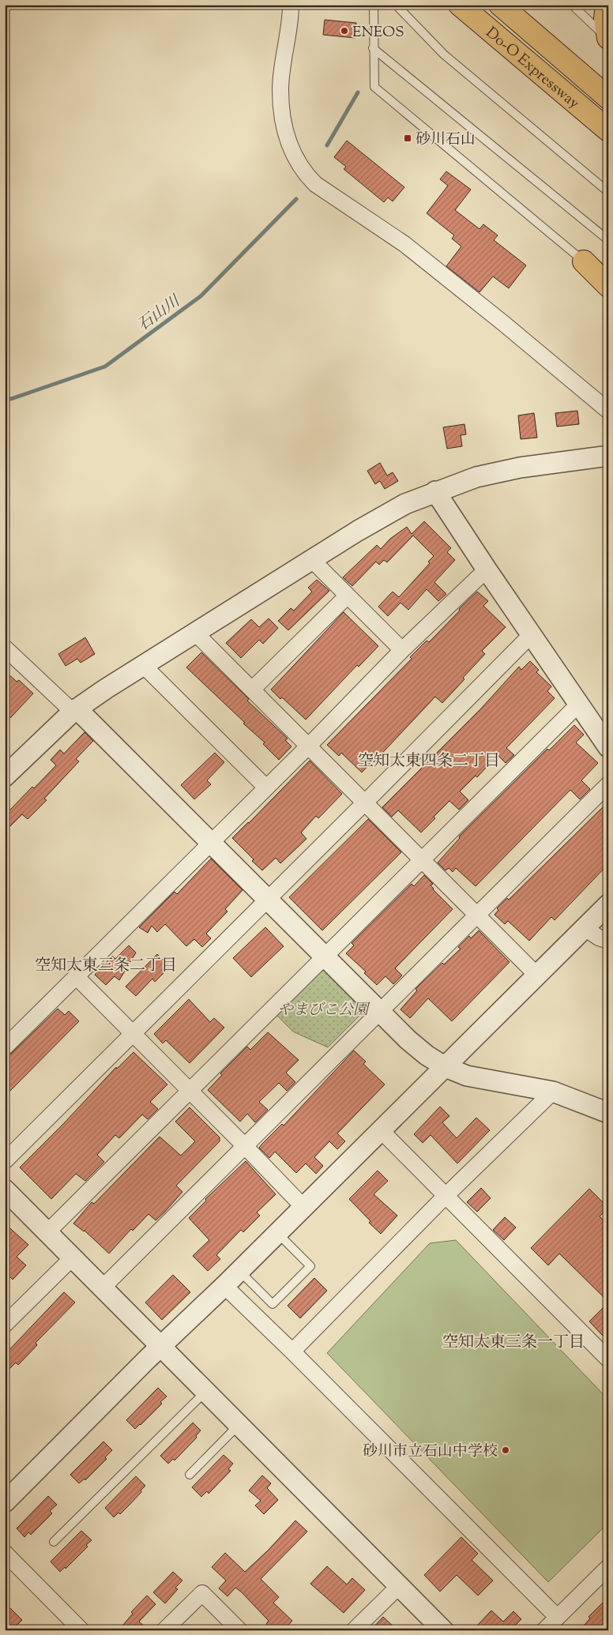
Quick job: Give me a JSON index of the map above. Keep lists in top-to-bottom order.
{
  "streets": {
    "highway": ["Do-O Expressway"]
  },
  "districts": ["空知太東四条二丁目", "空知太東三条二丁目", "空知太東三条一丁目"],
  "water": ["石山川"],
  "parks": ["やまびこ公園"],
  "places": {
    "other": ["ENEOS", "砂川市立石山中学校"],
    "transit": ["砂川石山"]
  }
}
